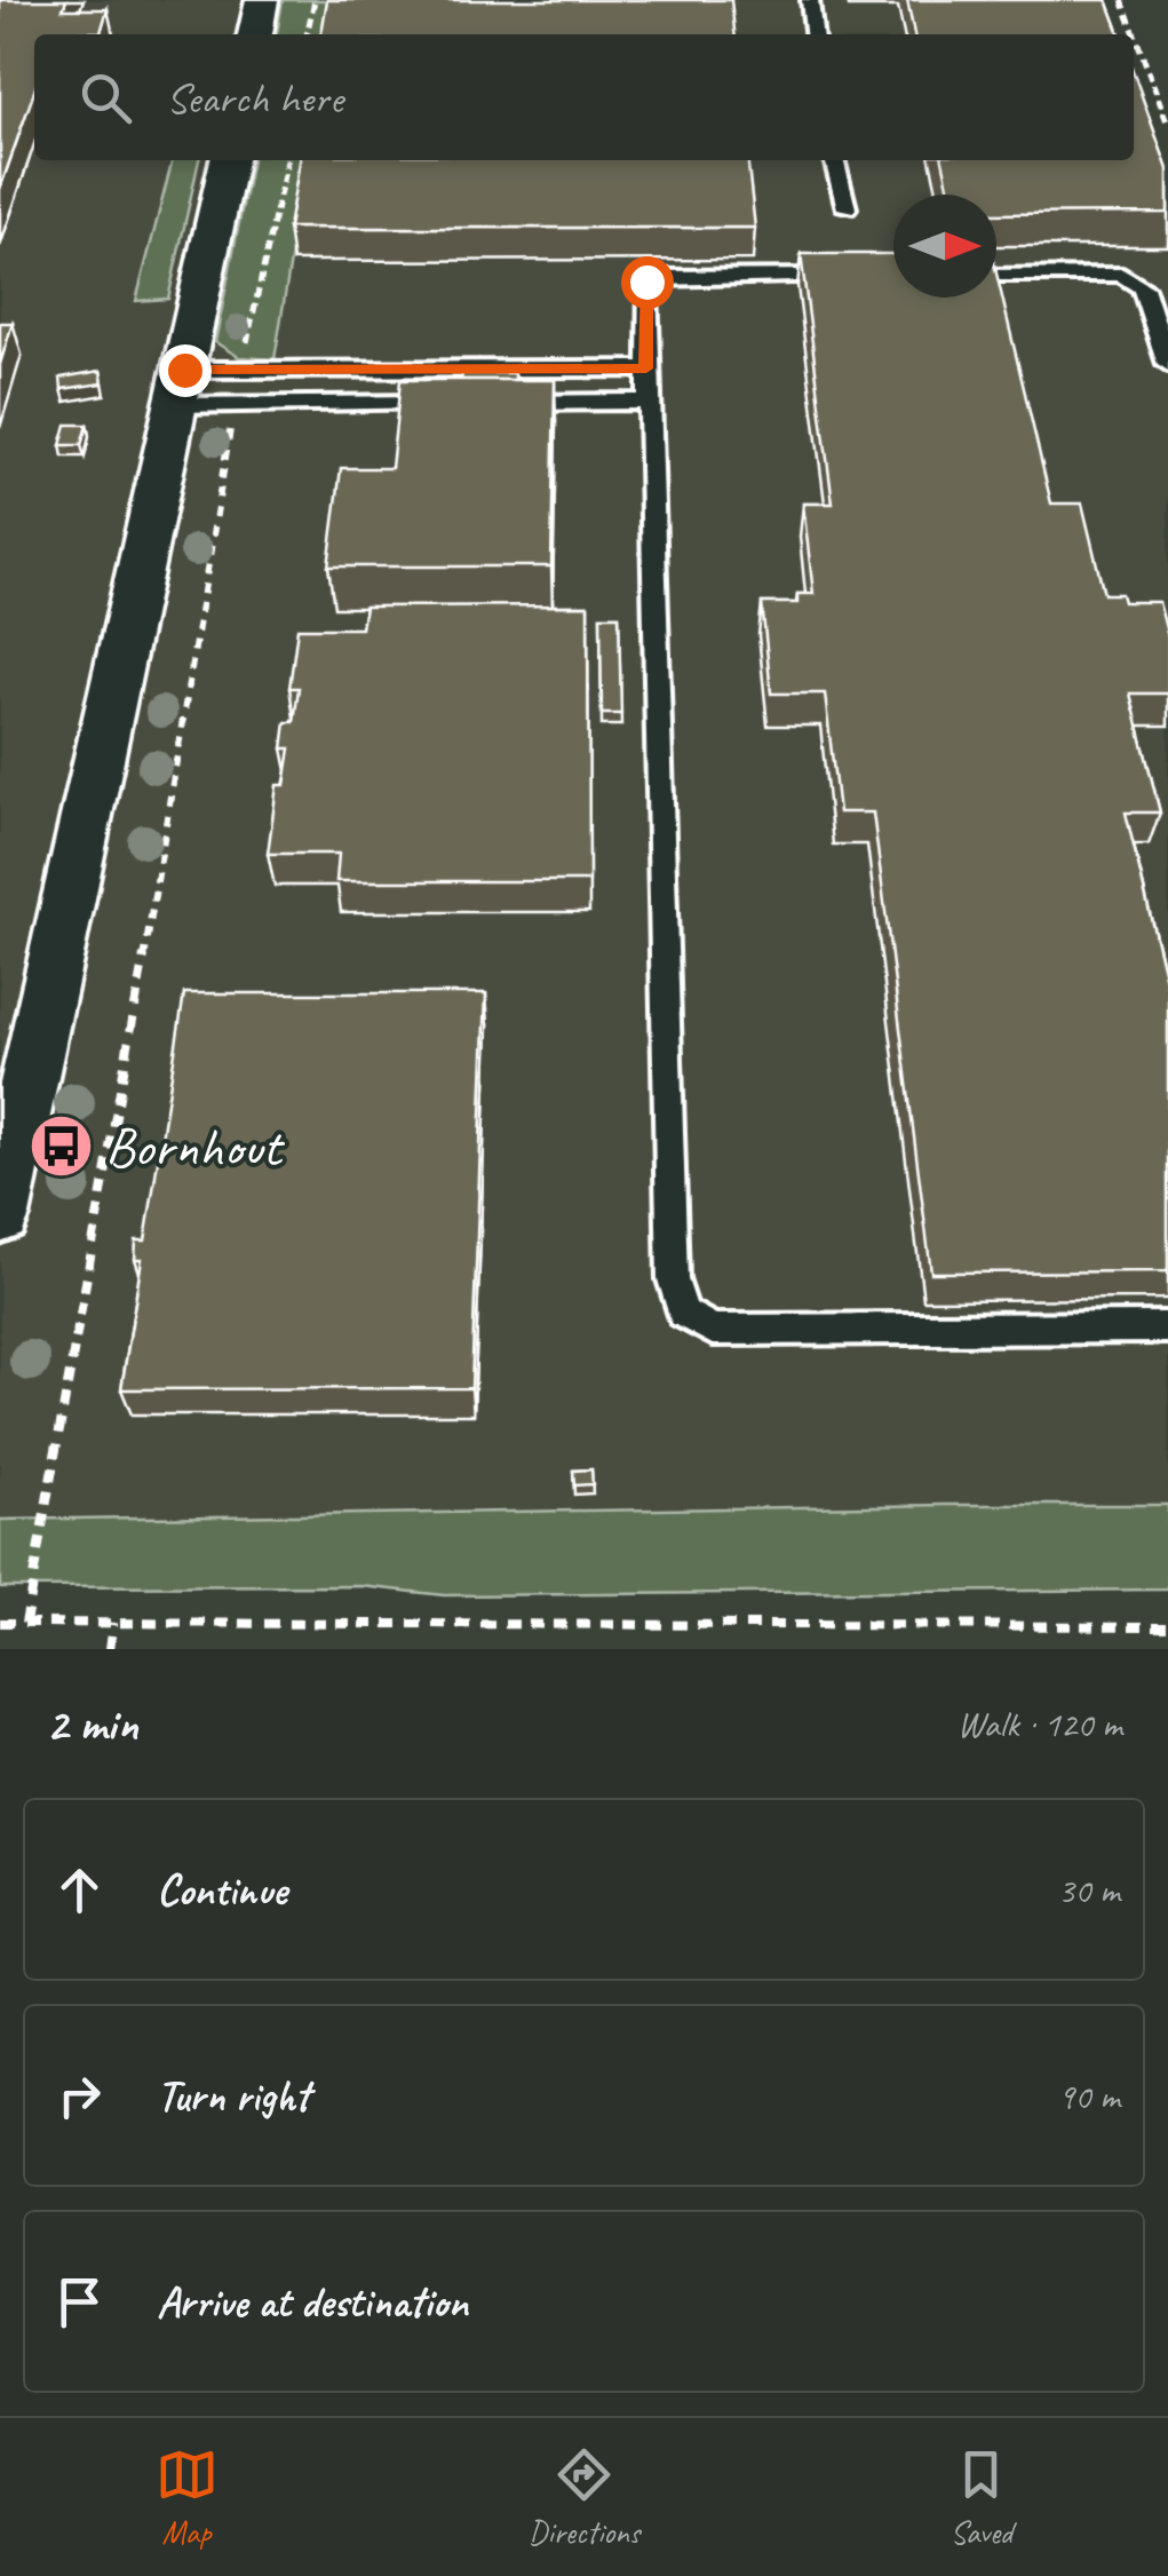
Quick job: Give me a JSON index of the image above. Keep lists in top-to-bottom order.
{
  "places": {
    "bus stop": ["Bornhout"]
  },
  "north": "right",
  "page": {
    "search": "Search here",
    "heading": ["2 min", "Walk · 120 m"],
    "list": [
      ["Continue", "30 m"],
      ["Turn right", "90 m"],
      "Arrive at destination"
    ],
    "nav": ["Map", "Directions", "Saved"]
  }
}
